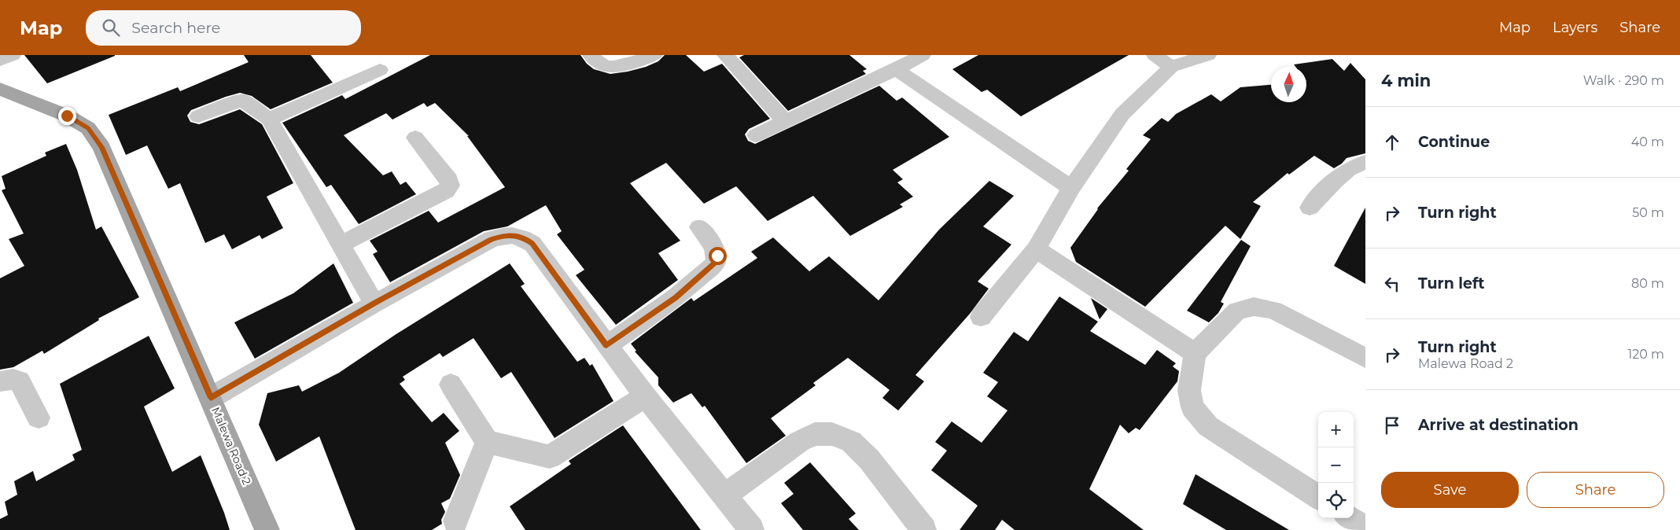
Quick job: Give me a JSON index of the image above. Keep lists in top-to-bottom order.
{
  "streets": {
    "main road": ["Malewa Road 2"]
  },
  "north": "top",
  "page": {
    "header": "Map",
    "search": "Search here",
    "nav": ["Map", "Layers", "Share"],
    "heading": ["4 min", "Walk · 290 m"],
    "list": [
      ["Continue", "40 m"],
      ["Turn right", "50 m"],
      ["Turn left", "80 m"],
      ["Turn right", "Malewa Road 2", "120 m"],
      "Arrive at destination"
    ],
    "map_buttons": ["+", "−"],
    "buttons": ["Save", "Share"]
  }
}
